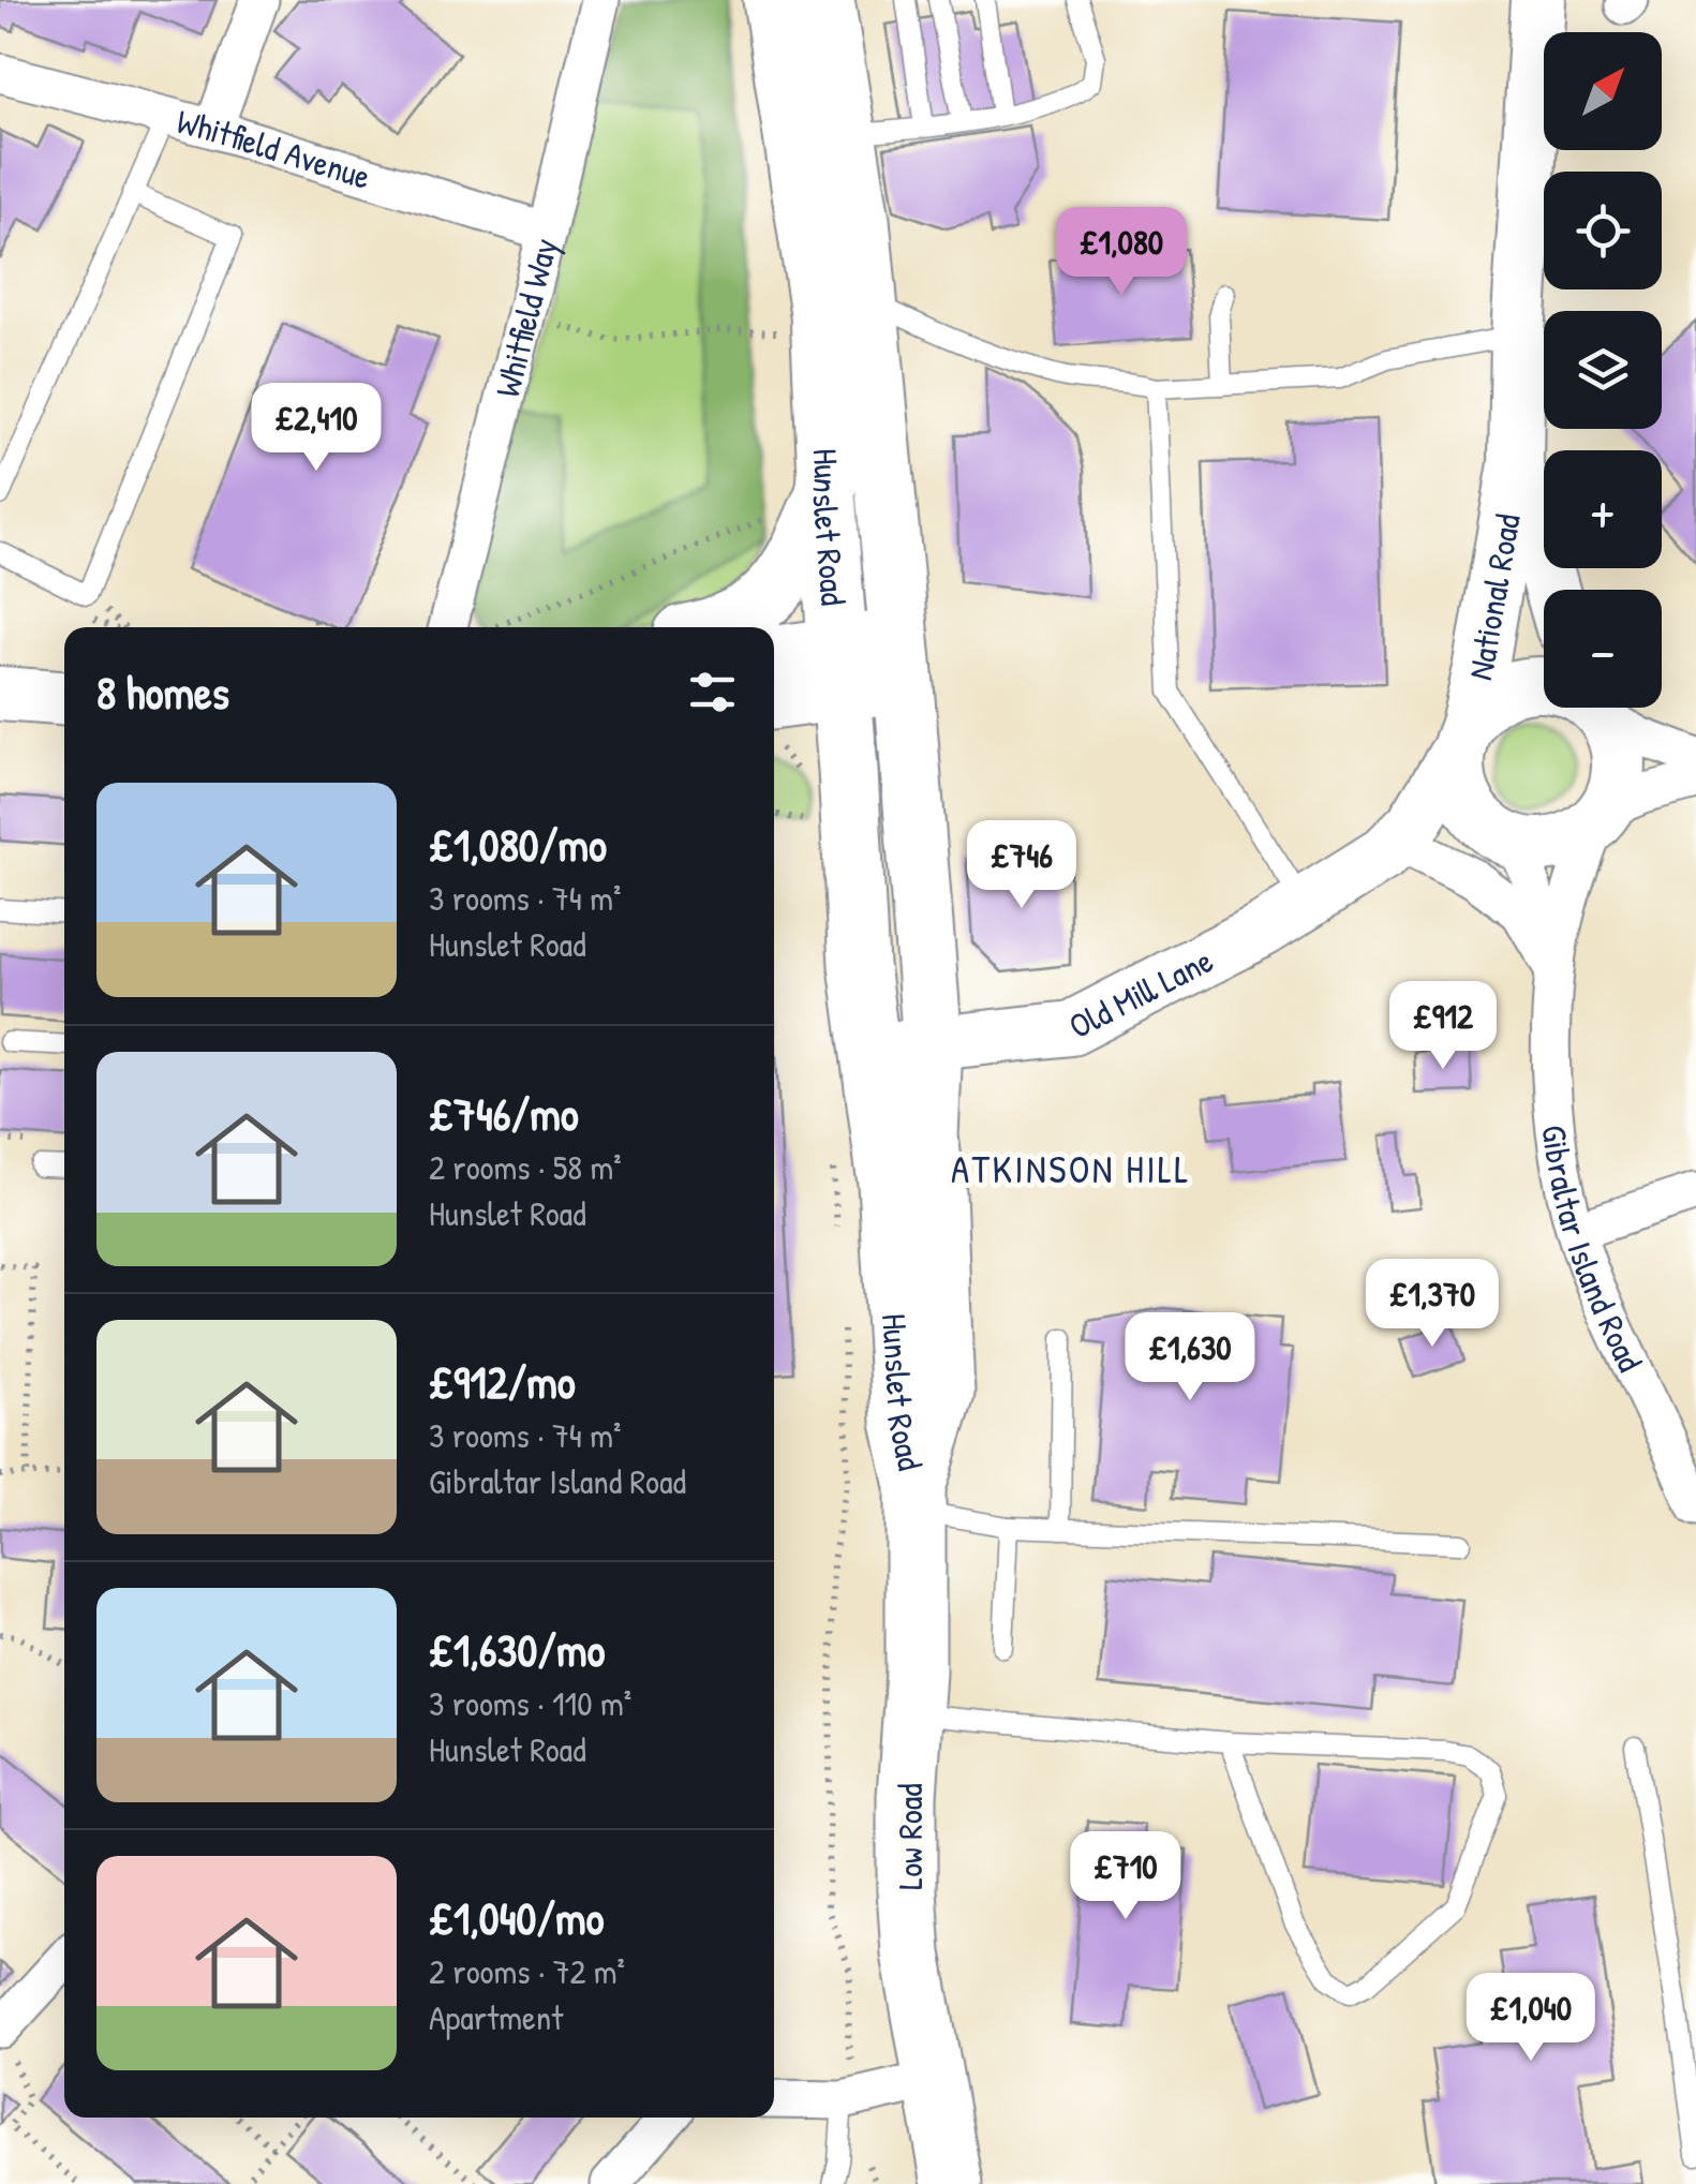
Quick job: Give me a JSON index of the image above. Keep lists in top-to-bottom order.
{
  "streets": {
    "main road": ["Hunslet Road", "Low Road"],
    "street": [
      "Whitfield Avenue",
      "Whitfield Way",
      "National Road",
      "Old Mill Lane",
      "Gibraltar Island Road"
    ]
  },
  "crossings": [
    ["Whitfield Avenue", "Whitfield Way"],
    ["Hunslet Road", "Old Mill Lane"],
    ["Hunslet Road", "Low Road"],
    ["National Road", "Old Mill Lane"],
    ["Old Mill Lane", "Gibraltar Island Road"]
  ],
  "districts": ["ATKINSON HILL"],
  "north": "top right",
  "page": {
    "map_buttons": ["+", "−"],
    "price": [
      "£1,080",
      "£2,410",
      "£746",
      "£912",
      "£1,370",
      "£1,630",
      "£710",
      "£1,040"
    ],
    "heading": "8 homes",
    "list": [
      {
        "name": "£1,080/mo",
        "note": "3 rooms · 74 m² · Hunslet Road"
      },
      {
        "name": "£746/mo",
        "note": "2 rooms · 58 m² · Hunslet Road"
      },
      {
        "name": "£912/mo",
        "note": "3 rooms · 74 m² · Gibraltar Island Road"
      },
      {
        "name": "£1,630/mo",
        "note": "3 rooms · 110 m² · Hunslet Road"
      },
      {
        "name": "£1,040/mo",
        "note": "2 rooms · 72 m² · Apartment"
      }
    ]
  }
}
